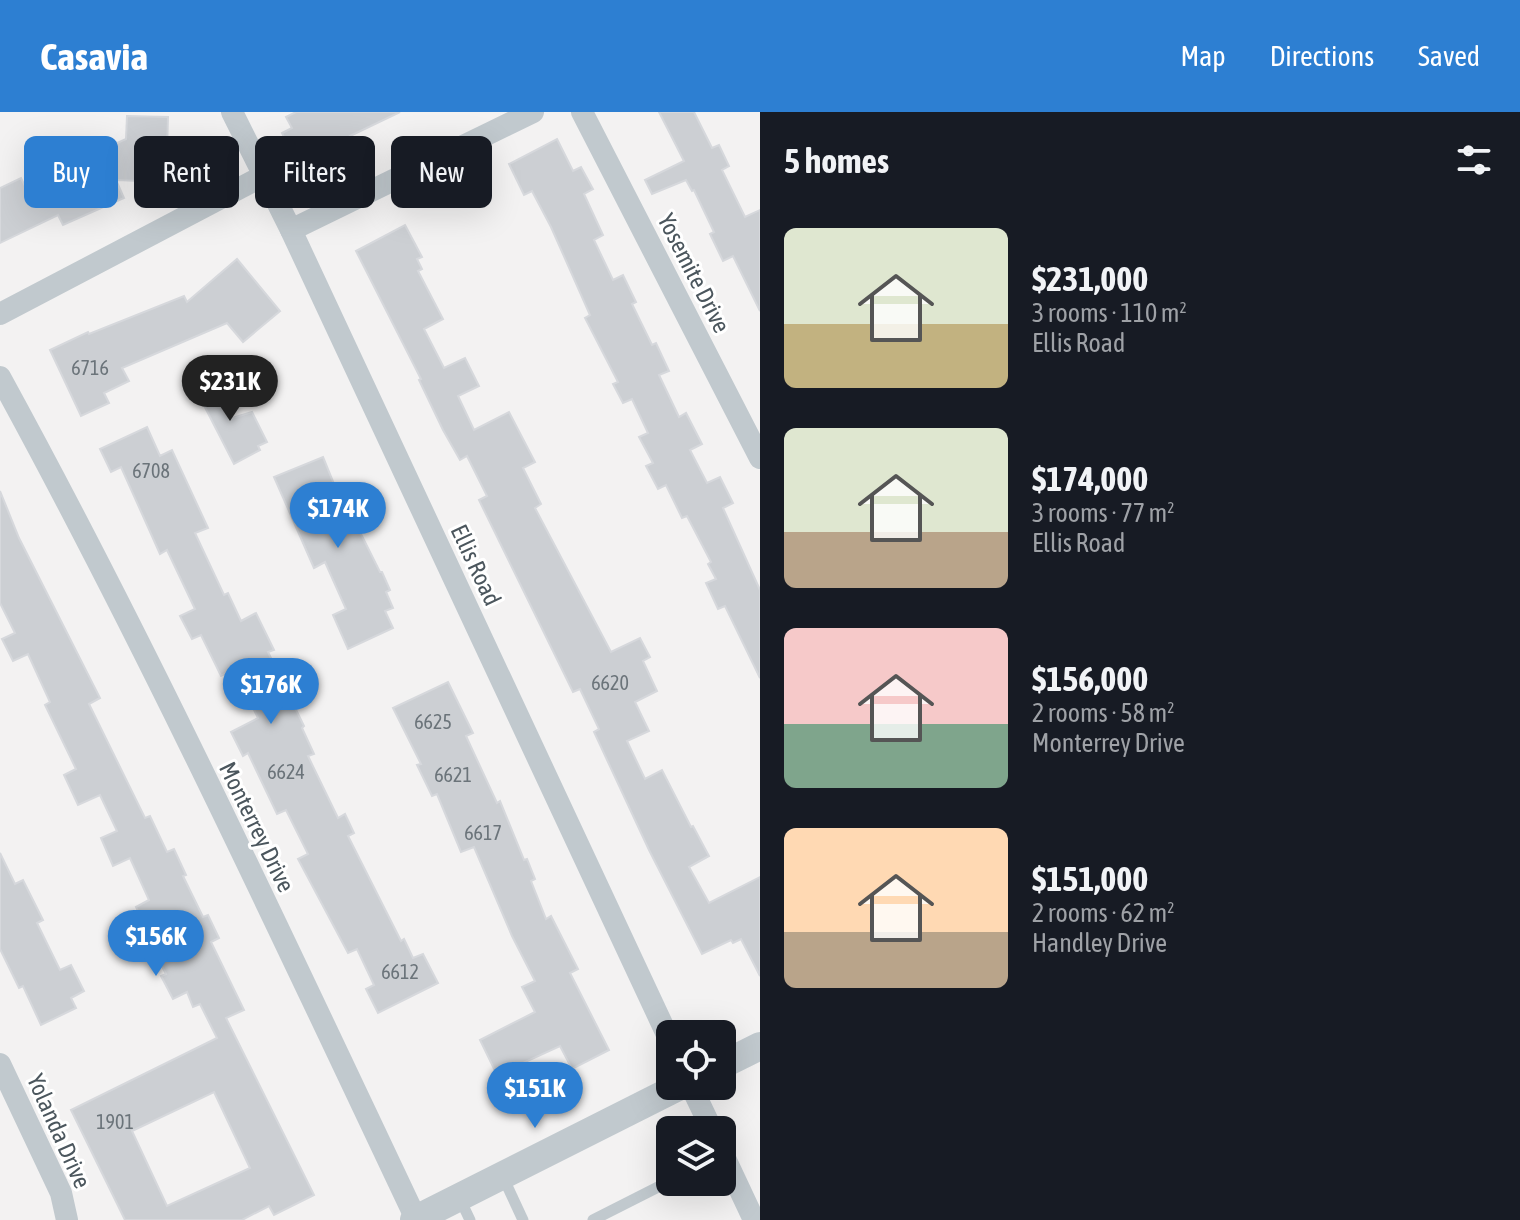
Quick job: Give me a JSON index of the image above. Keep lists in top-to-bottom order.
{
  "streets": {
    "street": [
      "Yosemite Drive",
      "Ellis Road",
      "Monterrey Drive",
      "Yolanda Drive"
    ]
  },
  "house_numbers": [
    "6716",
    "6708",
    "6620",
    "6625",
    "6624",
    "6621",
    "6617",
    "6612",
    "1901"
  ],
  "page": {
    "header": "Casavia",
    "nav": ["Map", "Directions", "Saved"],
    "heading": "5 homes",
    "chip": [
      "Buy",
      "Rent",
      "Filters",
      "New"
    ],
    "list": [
      {
        "name": "$231,000",
        "note": "3 rooms · 110 m² · Ellis Road"
      },
      {
        "name": "$174,000",
        "note": "3 rooms · 77 m² · Ellis Road"
      },
      {
        "name": "$156,000",
        "note": "2 rooms · 58 m² · Monterrey Drive"
      },
      {
        "name": "$151,000",
        "note": "2 rooms · 62 m² · Handley Drive"
      }
    ],
    "price": [
      "$231K",
      "$174K",
      "$176K",
      "$156K",
      "$151K"
    ]
  }
}
